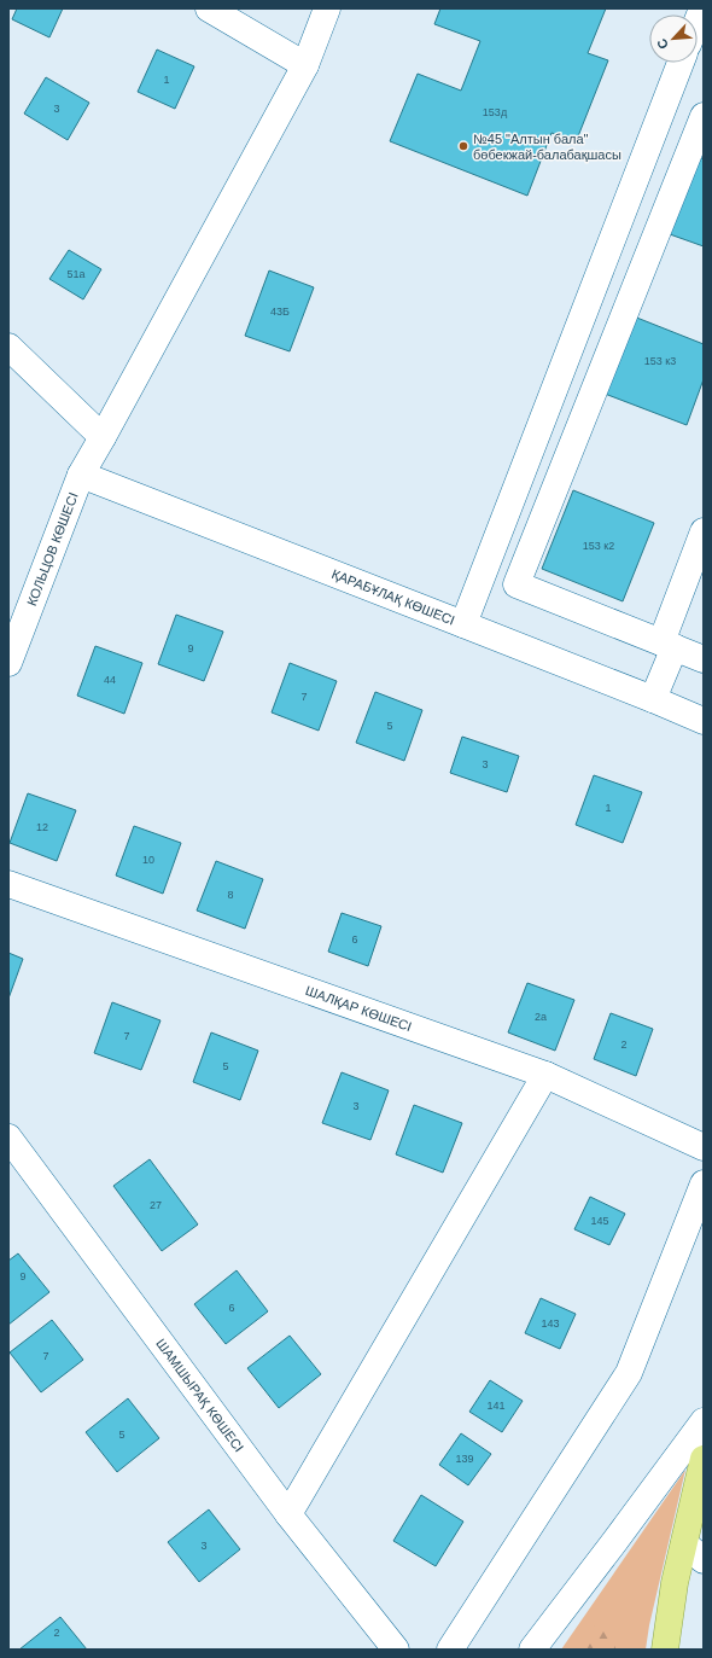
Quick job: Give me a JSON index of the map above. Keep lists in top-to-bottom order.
{
  "streets": {
    "street": [
      "КОЛЬЦОВ КӨШЕСІ",
      "ҚАРАБҰЛАҚ КӨШЕСІ",
      "ШАЛҚАР КӨШЕСІ",
      "ШАМШЫРАҚ КӨШЕСІ"
    ]
  },
  "crossings": [
    ["КОЛЬЦОВ КӨШЕСІ", "ҚАРАБҰЛАҚ КӨШЕСІ"]
  ],
  "places": ["№45 \"Алтын бала\" бөбекжай-балабақшасы"],
  "house_numbers": [
    "1",
    "3",
    "153д",
    "51а",
    "43Б",
    "153 к3",
    "153 к2",
    "9",
    "44",
    "7",
    "5",
    "3",
    "1",
    "12",
    "10",
    "8",
    "6",
    "2а",
    "7",
    "2",
    "5",
    "3",
    "27",
    "145",
    "9",
    "6",
    "143",
    "7",
    "141",
    "5",
    "139",
    "3",
    "2"
  ],
  "north": "bottom left"
}
